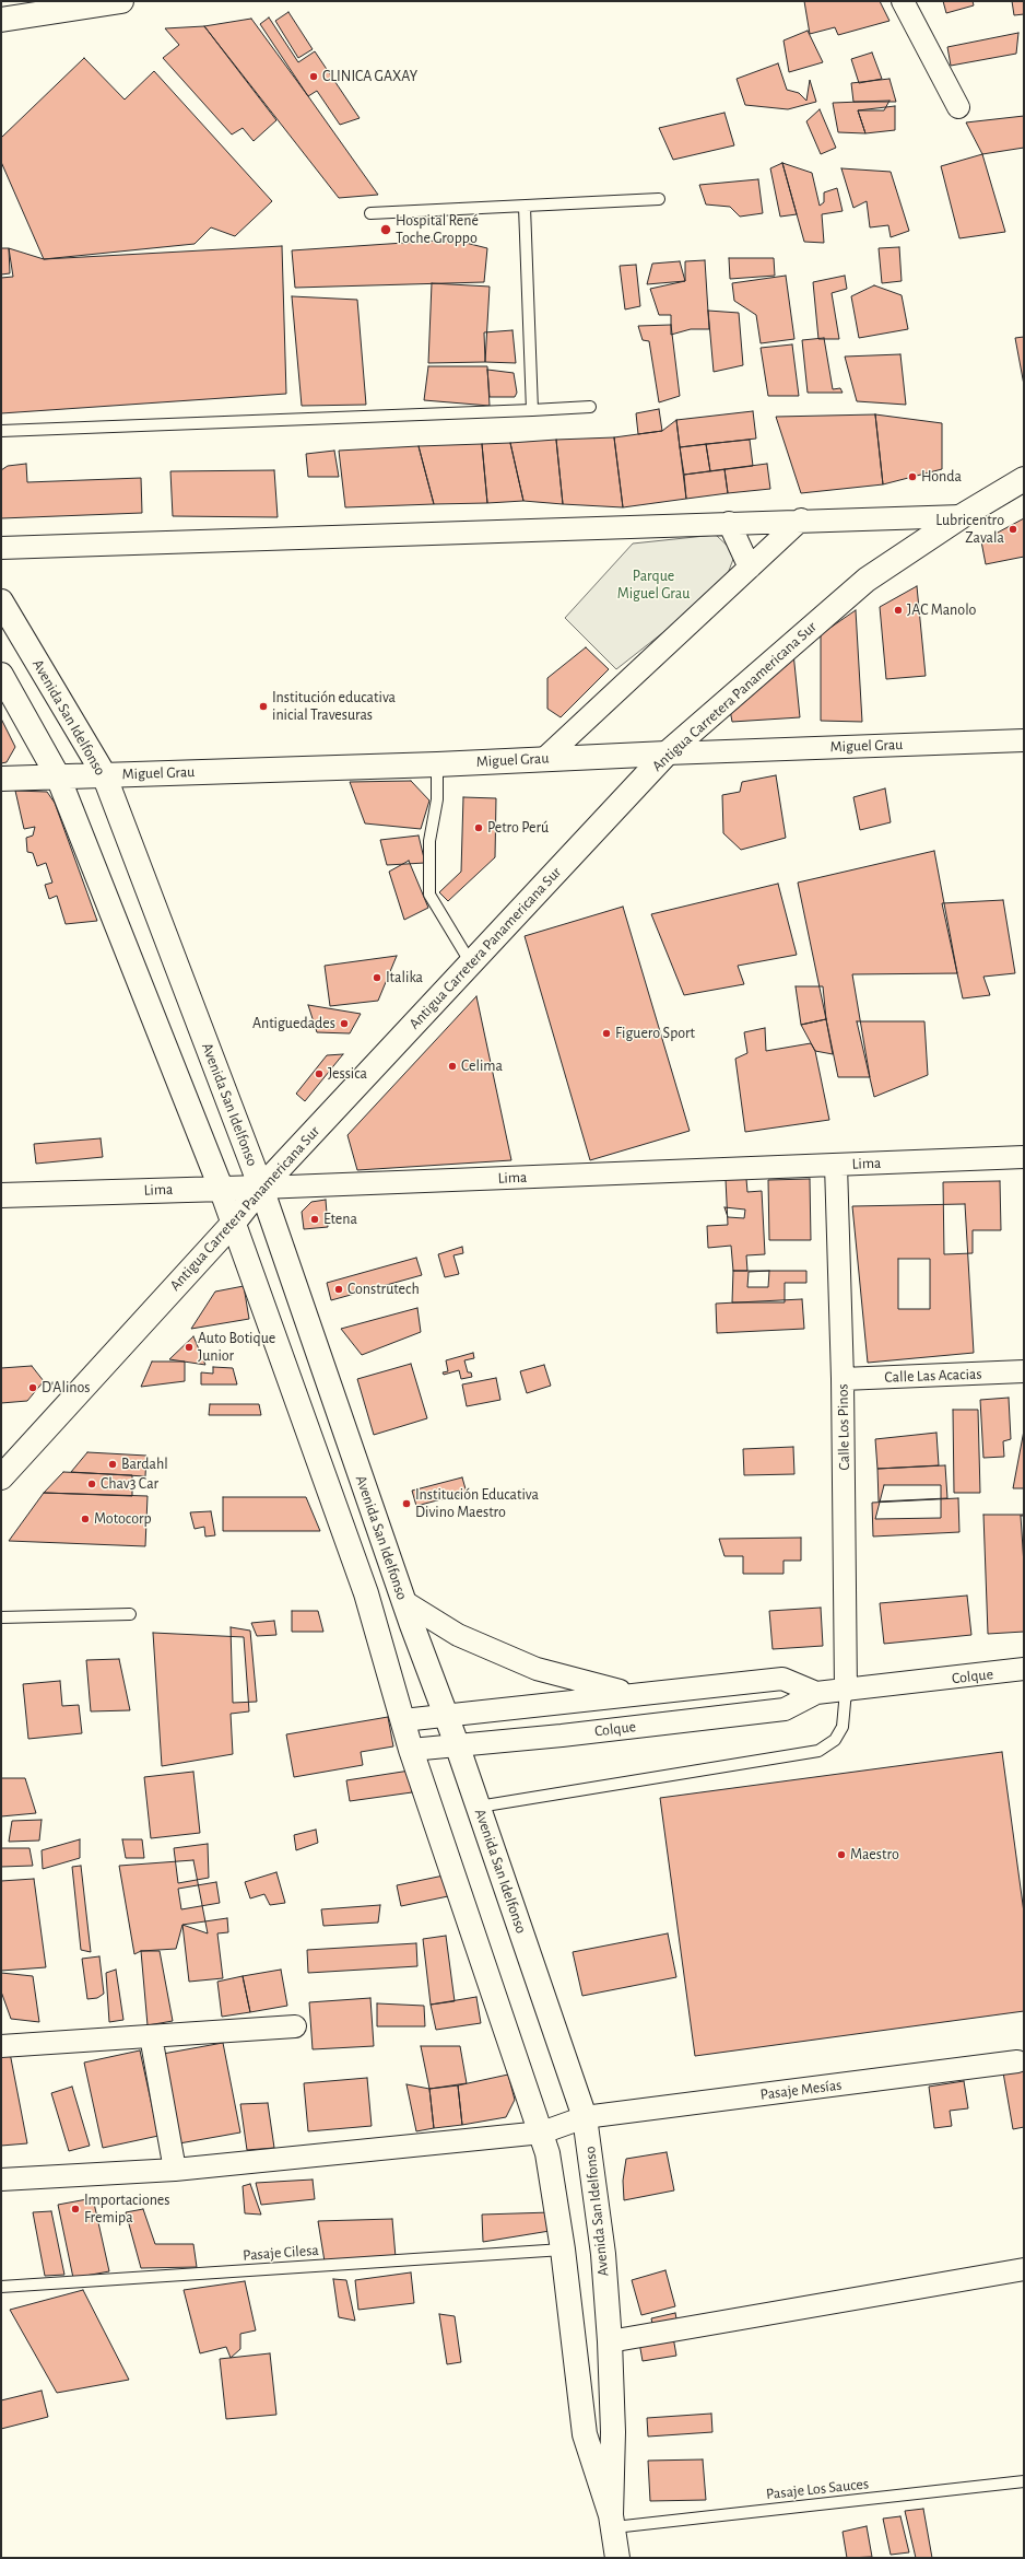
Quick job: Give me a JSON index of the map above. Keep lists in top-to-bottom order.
{
  "streets": {
    "main road": [
      "Antigua Carretera Panamericana Sur",
      "Avenida San Idelfonso",
      "Miguel Grau",
      "Lima"
    ],
    "street": [
      "Calle Las Acacias",
      "Calle Los Pinos",
      "Colque",
      "Pasaje Mesías"
    ],
    "lane": ["Pasaje Cilesa", "Pasaje Los Sauces"]
  },
  "crossings": [
    ["Antigua Carretera Panamericana Sur", "Avenida San Idelfonso"],
    ["Antigua Carretera Panamericana Sur", "Miguel Grau"],
    ["Antigua Carretera Panamericana Sur", "Lima"],
    ["Avenida San Idelfonso", "Miguel Grau"],
    ["Avenida San Idelfonso", "Lima"],
    ["Avenida San Idelfonso", "Colque"],
    ["Avenida San Idelfonso", "Pasaje Mesías"],
    ["Avenida San Idelfonso", "Pasaje Cilesa"],
    ["Avenida San Idelfonso", "Pasaje Los Sauces"],
    ["Lima", "Calle Los Pinos"],
    ["Calle Las Acacias", "Calle Los Pinos"],
    ["Calle Los Pinos", "Colque"]
  ],
  "parks": ["Parque Miguel Grau"],
  "places": [
    "CLINICA GAXAY",
    "Hospital René Toche Groppo",
    "Honda",
    "Lubricentro Zavala",
    "JAC Manolo",
    "Institución educativa inicial Travesuras",
    "Petro Perú",
    "Italika",
    "Antiguedades",
    "Figuero Sport",
    "Celima",
    "Jessica",
    "Etena",
    "Construtech",
    "Auto Botique Junior",
    "D'Alinos",
    "Bardahl",
    "Chav3 Car",
    "Institución Educativa Divino Maestro",
    "Motocorp",
    "Maestro",
    "Importaciones Fremipa"
  ]
}
